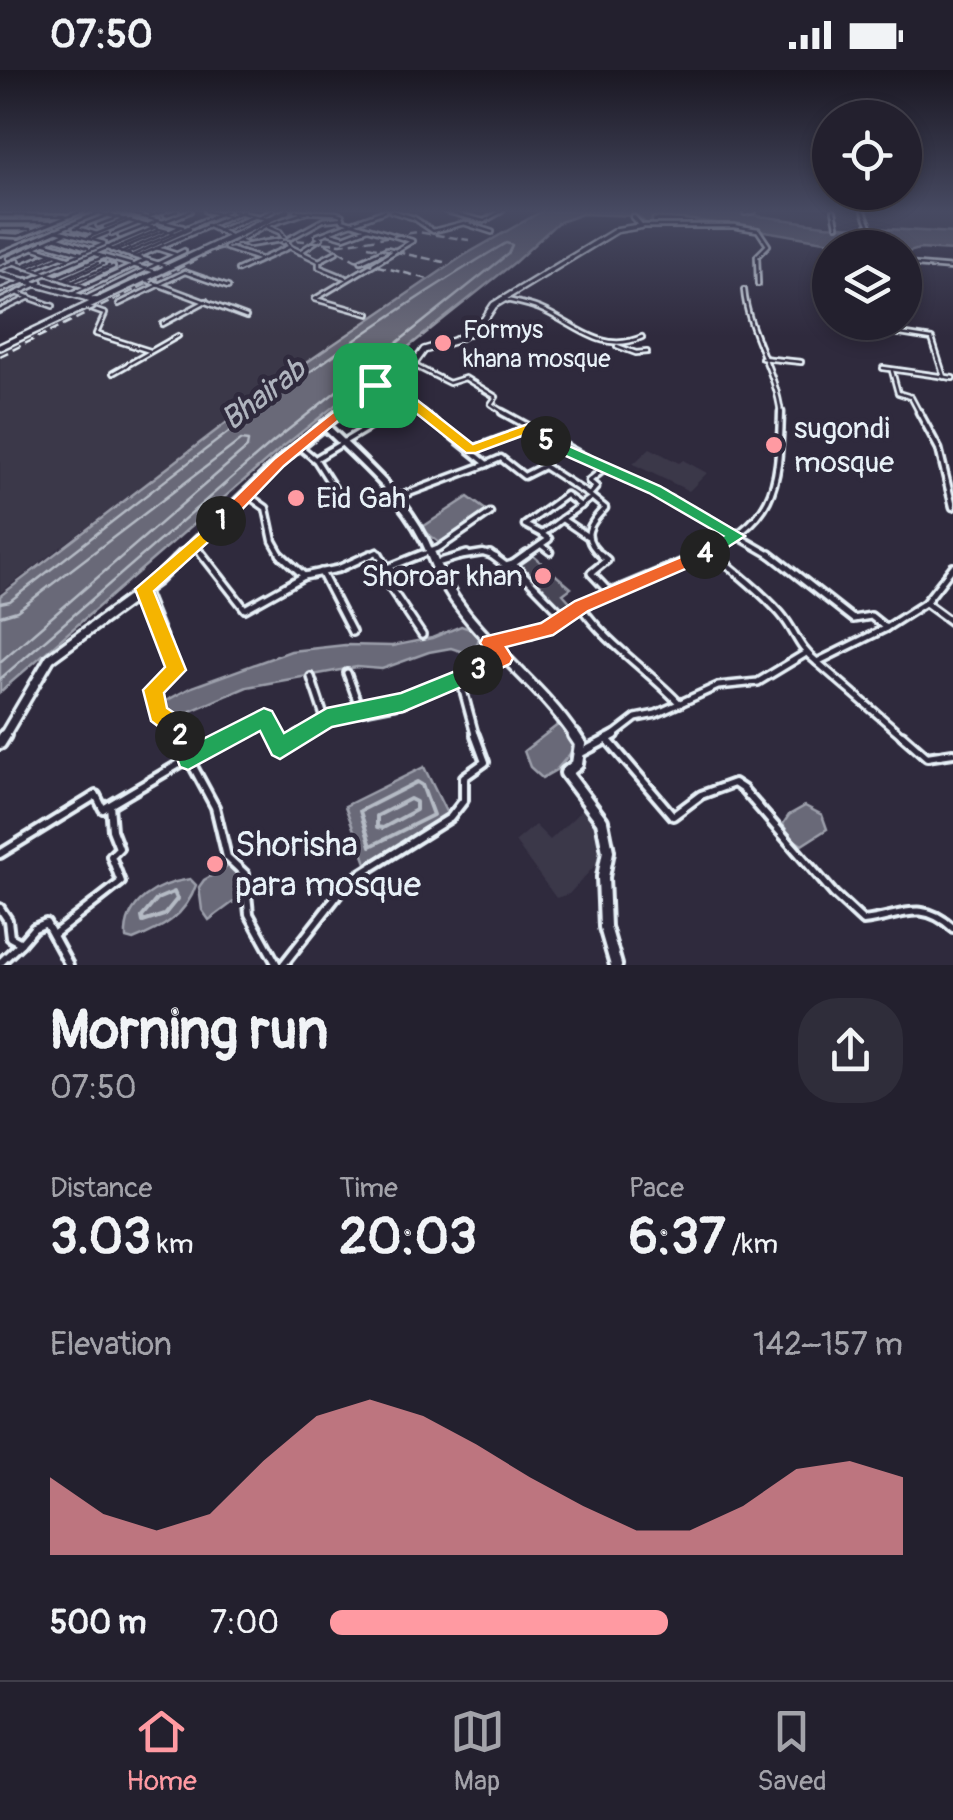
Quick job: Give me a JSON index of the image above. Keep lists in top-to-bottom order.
{
  "water": ["Bhairab"],
  "places": [
    "Formys khana mosque",
    "sugondi mosque",
    "Eid Gah",
    "Shoroar khan",
    "Shorisha para mosque"
  ],
  "page": {
    "status": "07:50",
    "pins": [
      "5",
      "1",
      "4",
      "3",
      "2"
    ],
    "heading": ["Morning run", "07:50"],
    "stats": [
      ["Distance", "3.03 km"],
      ["Time", "20:03"],
      ["Pace", "6:37 /km"]
    ],
    "chart": ["Elevation", "142–157 m"],
    "list": [
      {
        "name": "500 m",
        "note": "7:00"
      }
    ],
    "tabs": ["Home", "Map", "Saved"]
  }
}
